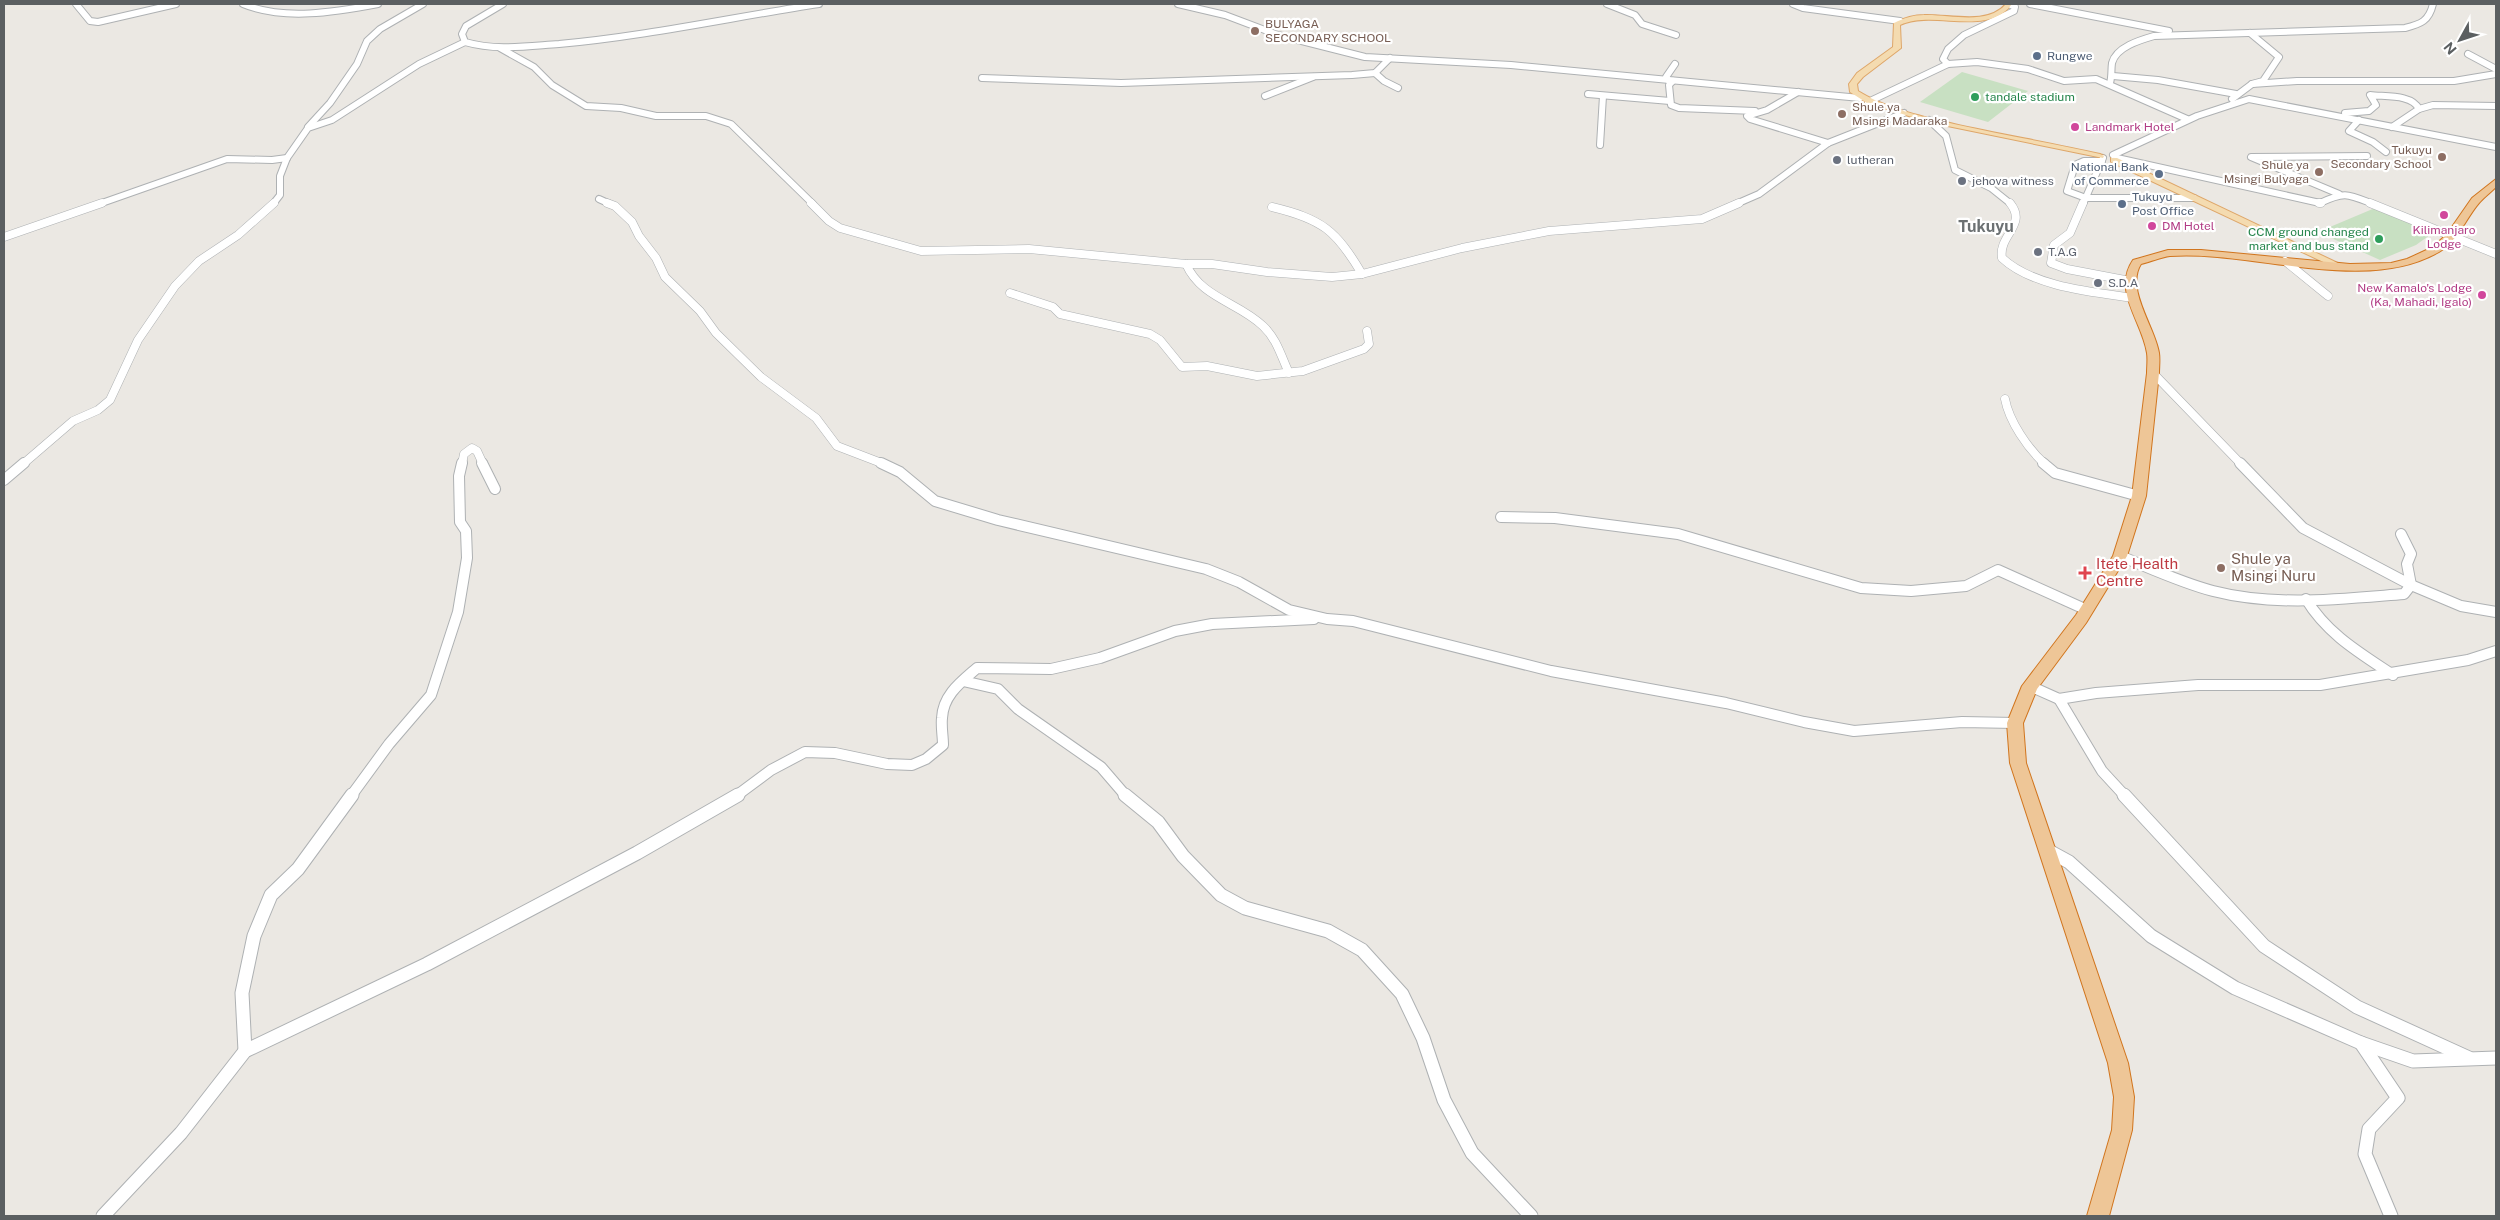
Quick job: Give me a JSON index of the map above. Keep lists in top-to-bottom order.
{
  "districts": ["Tukuyu"],
  "places": {
    "other": [
      "BULYAGA SECONDARY SCHOOL",
      "Rungwe",
      "tandale stadium",
      "Shule ya Msingi Madaraka",
      "Landmark Hotel",
      "Tukuyu Secondary School",
      "lutheran",
      "Shule ya Msingi Bulyaga",
      "National Bank of Commerce",
      "jehova witness",
      "Tukuyu Post Office",
      "Kilimanjaro Lodge",
      "DM Hotel",
      "CCM ground changed market and bus stand",
      "T.A.G",
      "S.D.A",
      "New Kamalo's Lodge (Ka, Mahadi, Igalo)",
      "Shule ya Msingi Nuru"
    ],
    "health": ["Itete Health Centre"]
  },
  "north": "bottom left"
}
